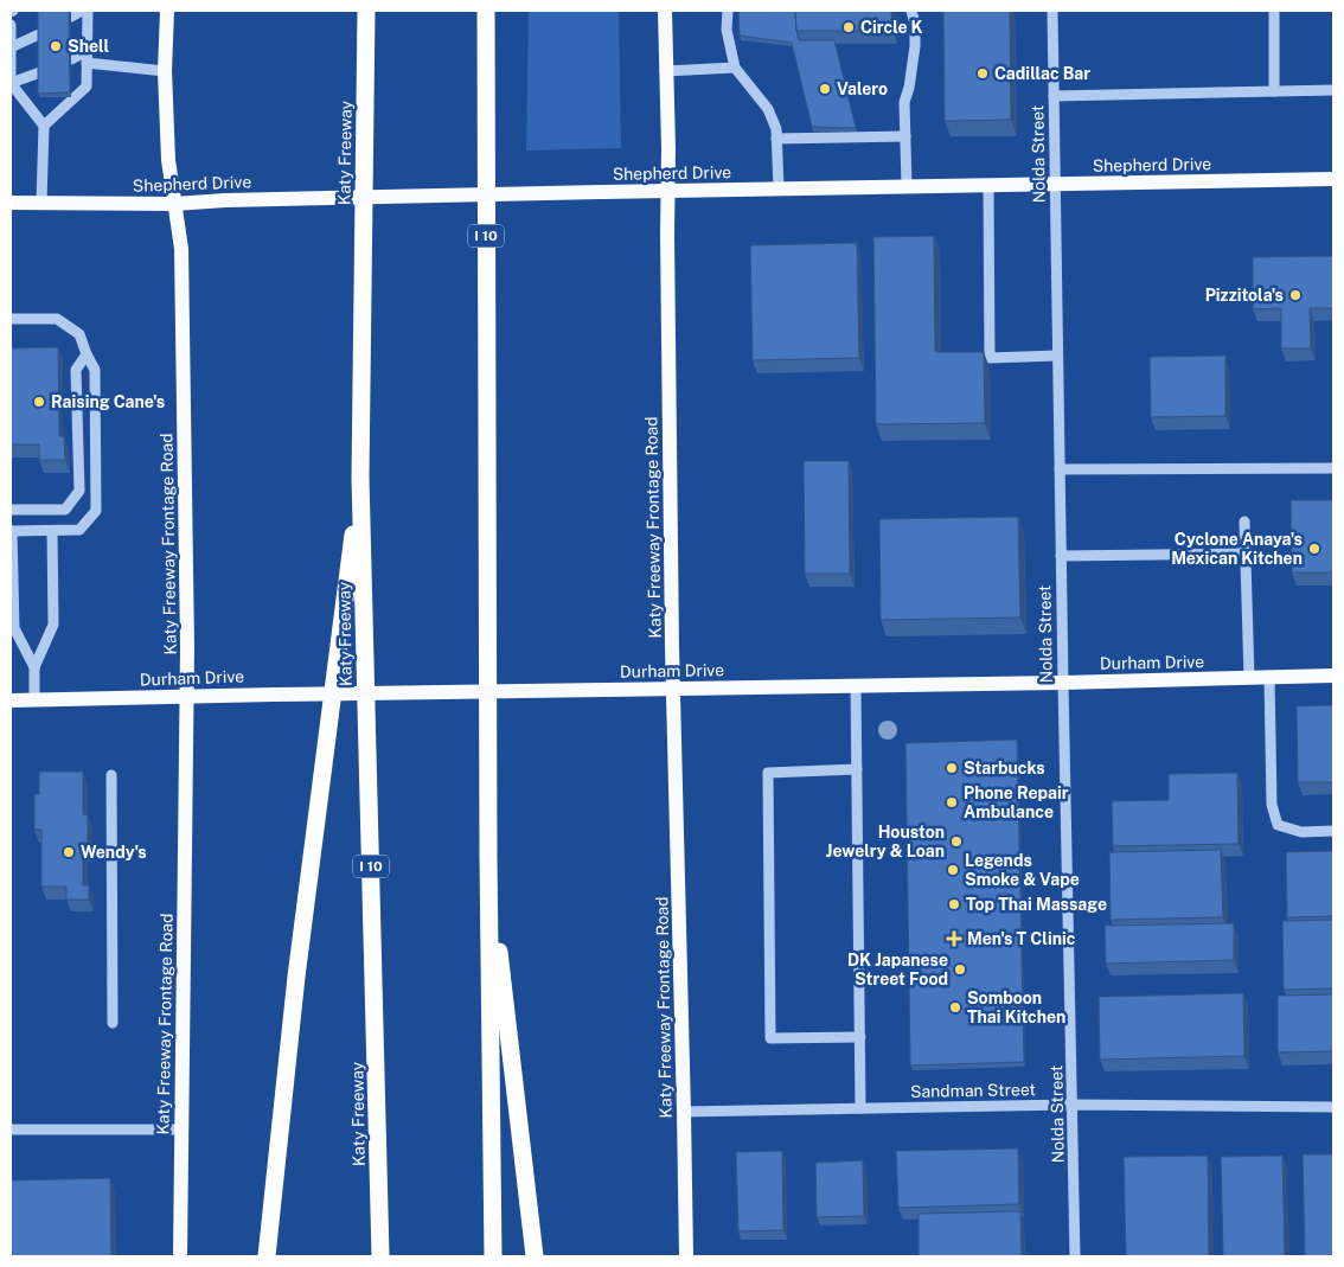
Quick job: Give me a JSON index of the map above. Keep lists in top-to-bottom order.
{
  "streets": {
    "highway": ["Katy Freeway", "I 10"],
    "main road": ["Shepherd Drive", "Katy Freeway Frontage Road", "Durham Drive"],
    "street": ["Nolda Street", "Sandman Street"]
  },
  "crossings": [
    ["Nolda Street", "Shepherd Drive"],
    ["Nolda Street", "Durham Drive"],
    ["Nolda Street", "Sandman Street"],
    ["Shepherd Drive", "Katy Freeway Frontage Road"],
    ["Katy Freeway Frontage Road", "Durham Drive"],
    ["Katy Freeway Frontage Road", "Sandman Street"]
  ],
  "places": {
    "other": [
      "Circle K",
      "Shell",
      "Cadillac Bar",
      "Valero",
      "Pizzitola's",
      "Raising Cane's",
      "Cyclone Anaya's Mexican Kitchen",
      "Starbucks",
      "Phone Repair Ambulance",
      "Houston Jewelry & Loan",
      "Wendy's",
      "Legends Smoke & Vape",
      "Top Thai Massage",
      "DK Japanese Street Food",
      "Somboon Thai Kitchen"
    ],
    "health": ["Men's T Clinic"]
  }
}
